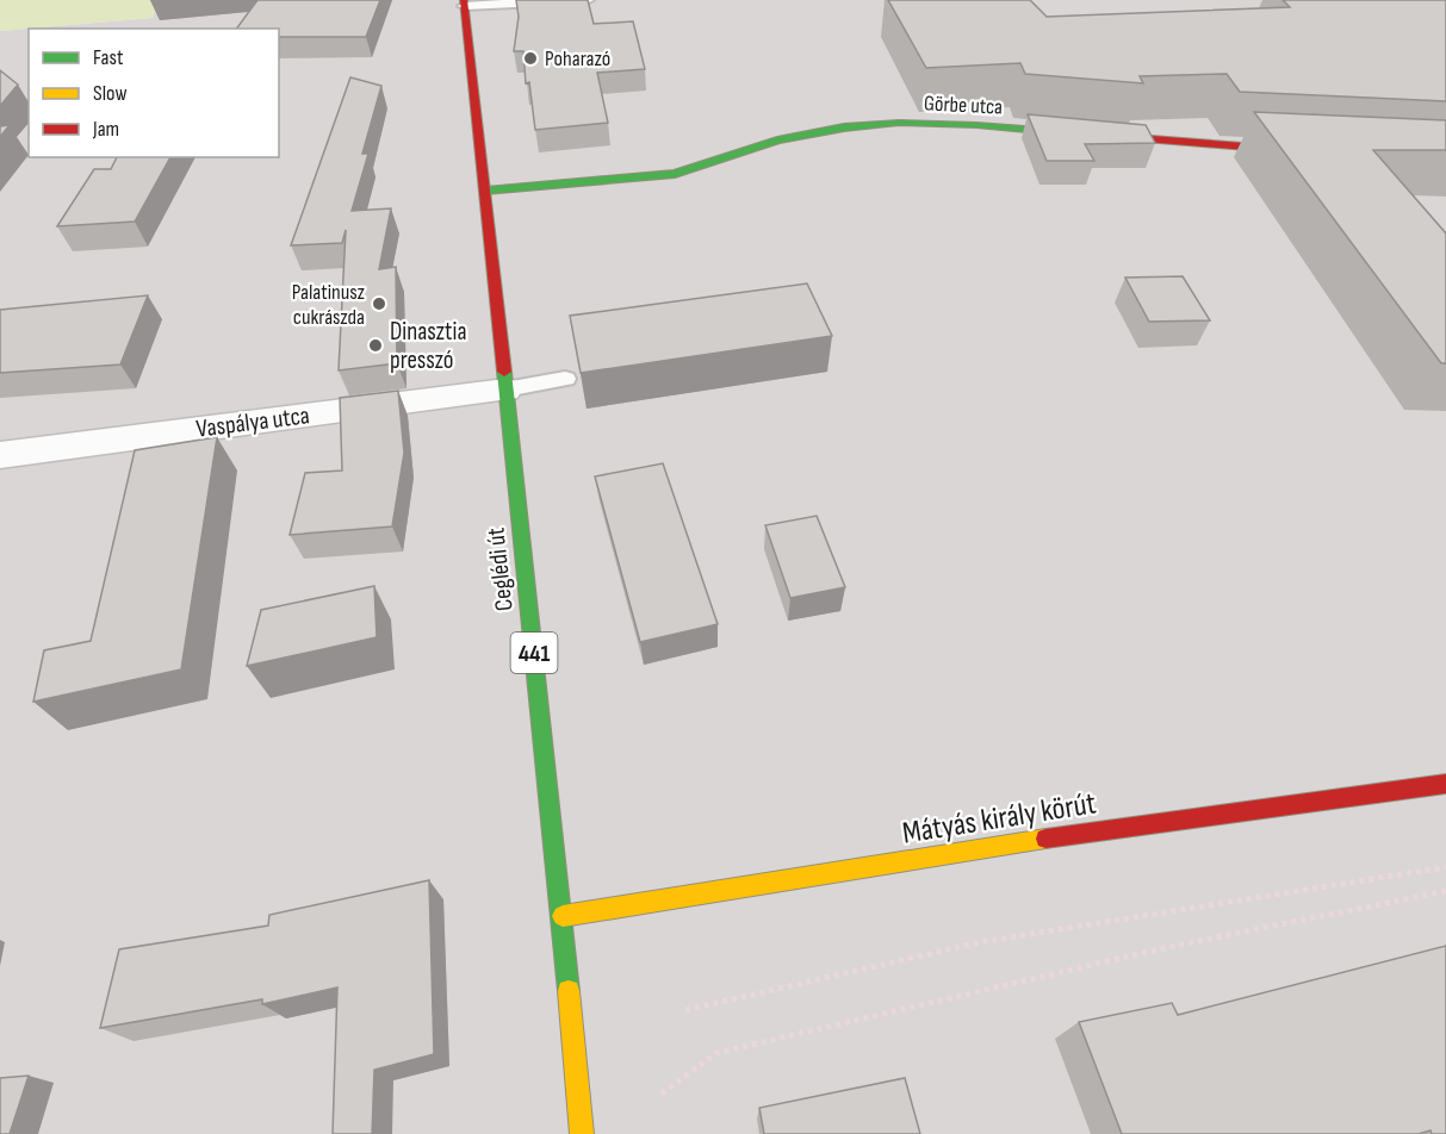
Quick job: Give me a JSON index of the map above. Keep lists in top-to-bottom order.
{
  "streets": {
    "street": [
      "Görbe utca",
      "Vaspálya utca",
      "Ceglédi út",
      "441",
      "Mátyás király körút"
    ]
  },
  "crossings": [
    ["Görbe utca", "Ceglédi út"],
    ["Vaspálya utca", "Ceglédi út"],
    ["Ceglédi út", "Mátyás király körút"]
  ],
  "places": ["Poharazó", "Palatinusz cukrászda", "Dinasztia presszó"],
  "legend": ["Fast", "Slow", "Jam"]
}
